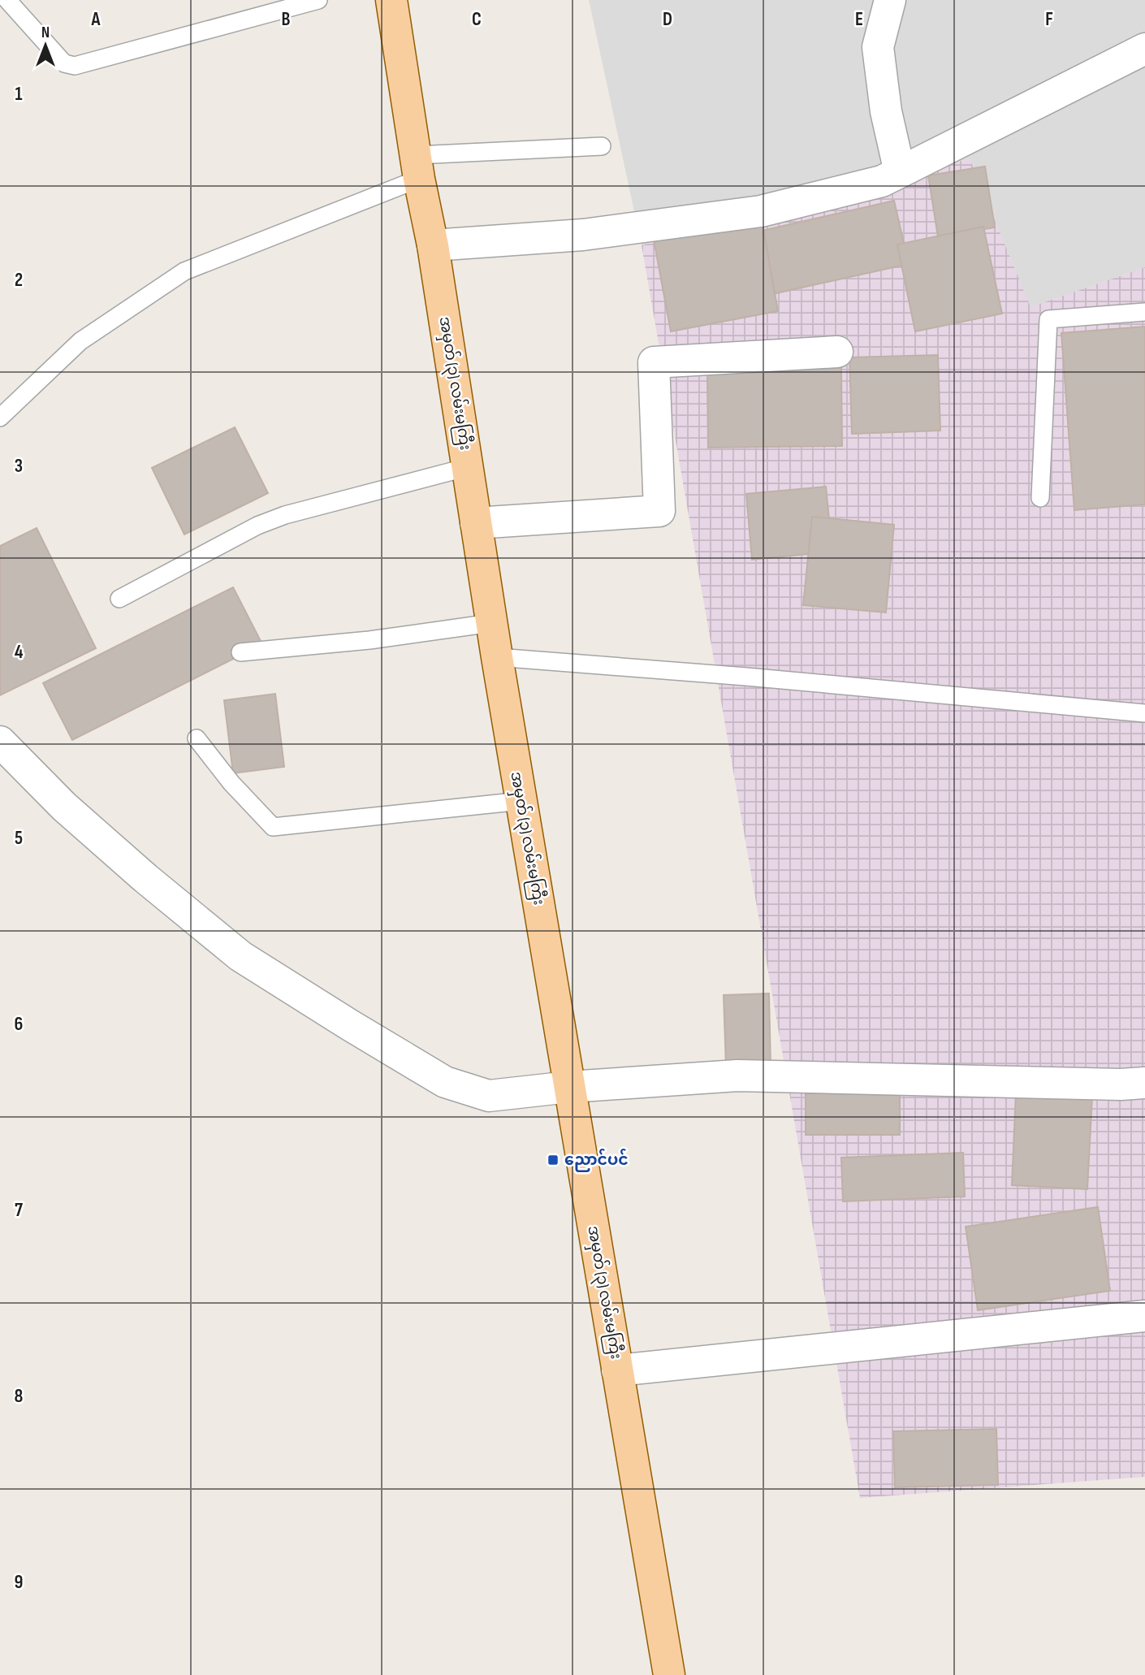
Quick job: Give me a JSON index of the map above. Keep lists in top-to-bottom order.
{
  "streets": {
    "main road": ["အမှတ် (၃) လမ်းမကြီး"]
  },
  "places": {
    "transit": ["ညောင်ပင်"]
  },
  "north": "top",
  "grid": {
    "columns": [
      "A",
      "B",
      "C",
      "D",
      "E",
      "F"
    ],
    "rows": [
      "1",
      "2",
      "3",
      "4",
      "5",
      "6",
      "7",
      "8",
      "9"
    ]
  }
}
